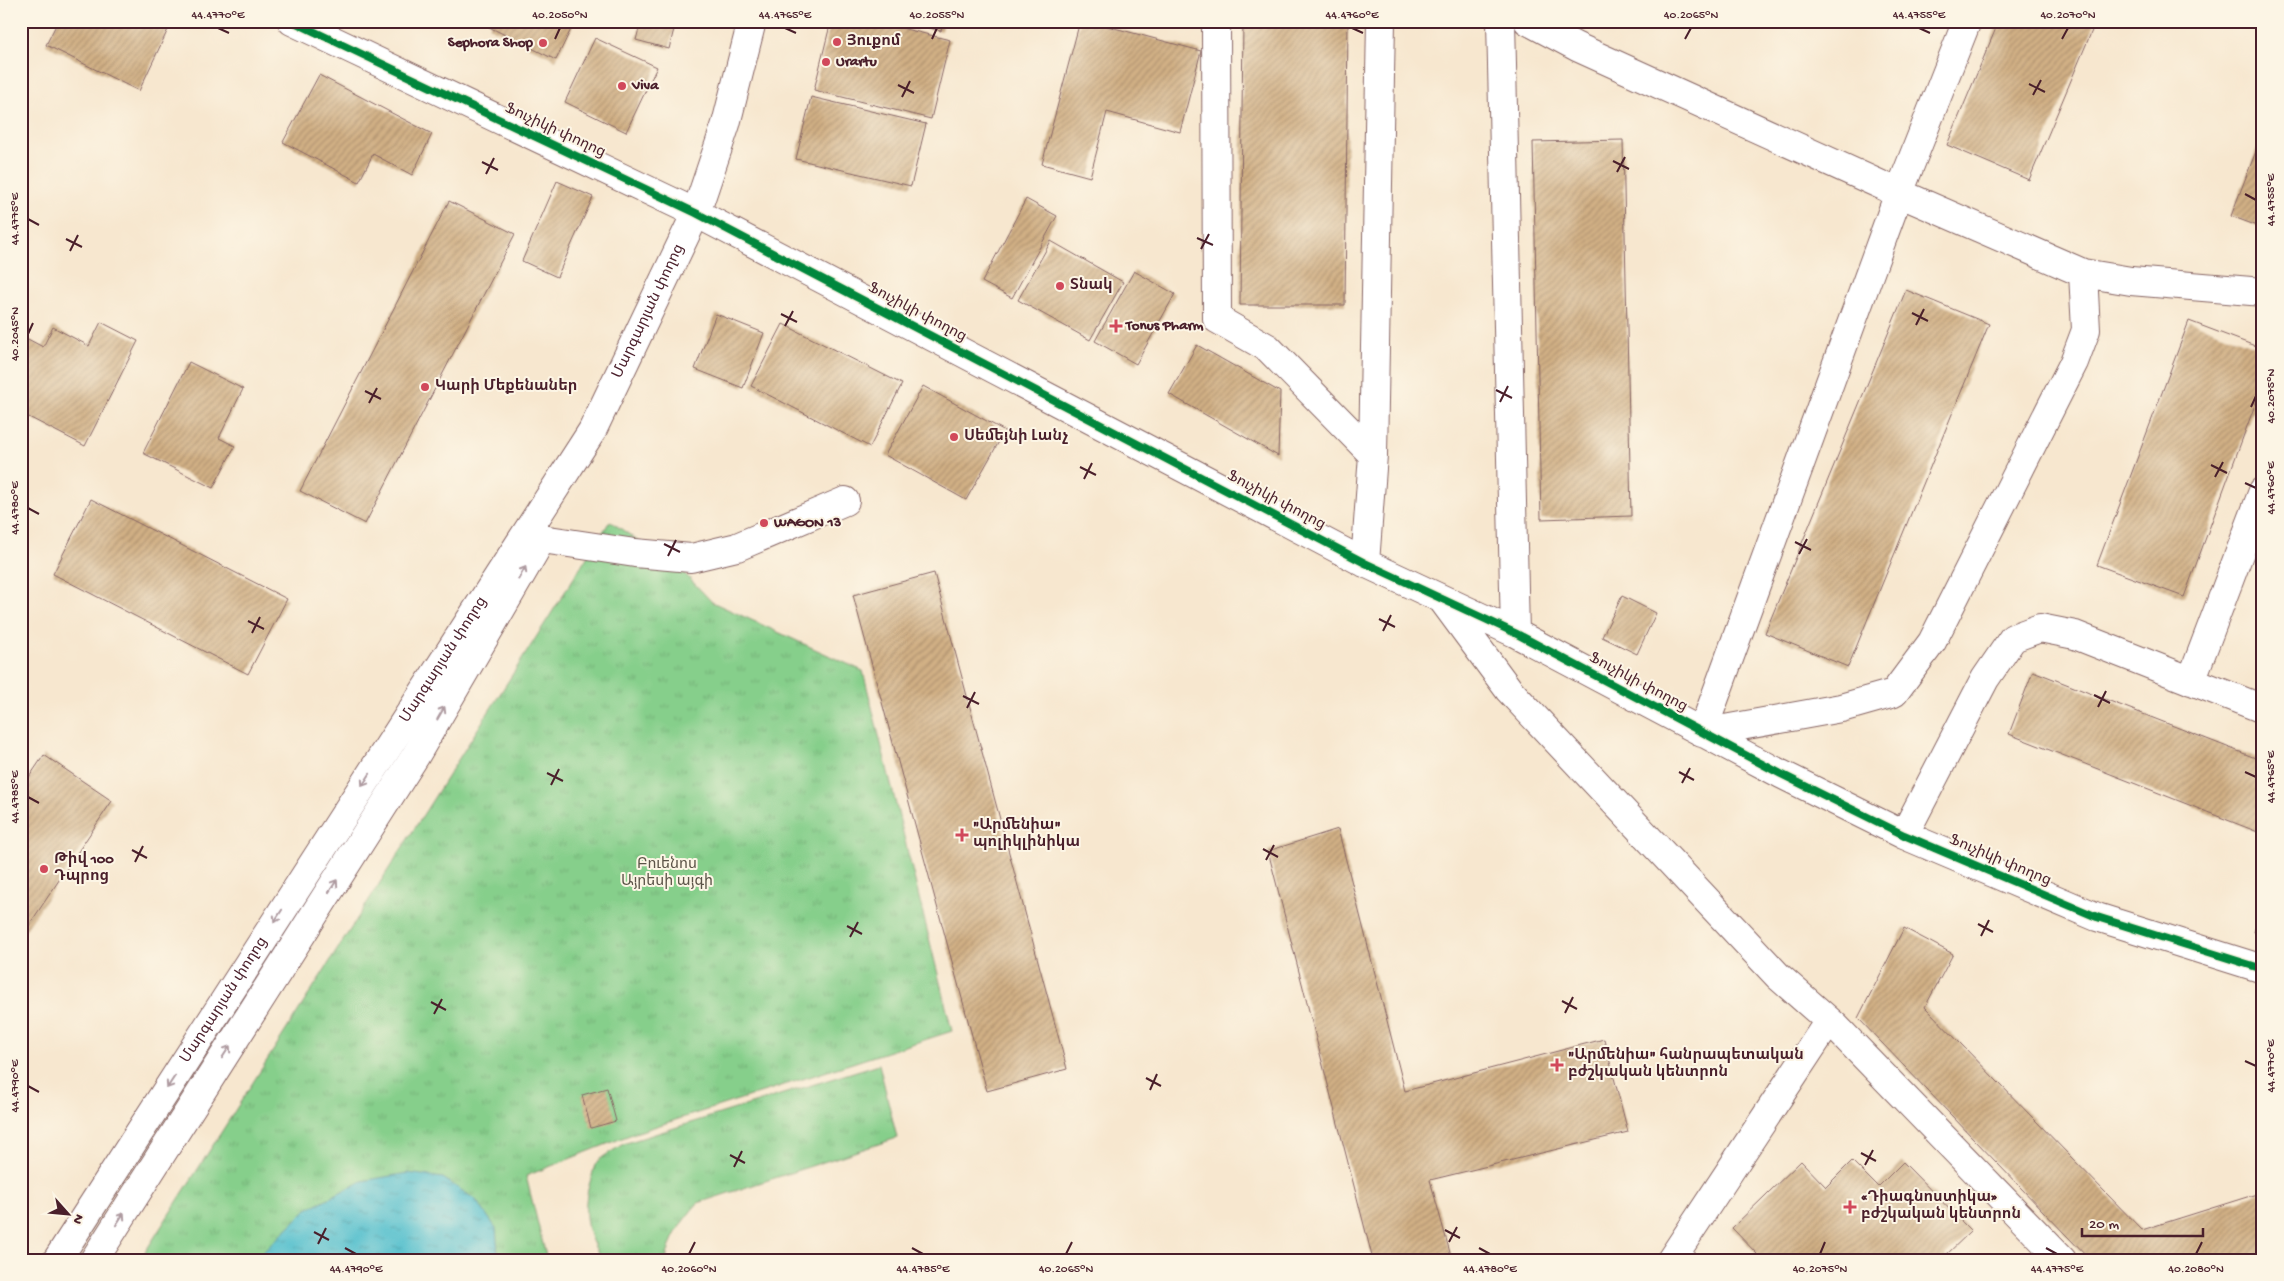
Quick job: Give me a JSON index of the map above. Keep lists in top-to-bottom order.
{
  "streets": {
    "main road": ["Ֆուչիկի փողոց", "Մարգարյան փողոց"]
  },
  "crossings": [
    ["Ֆուչիկի փողոց", "Մարգարյան փողոց"]
  ],
  "parks": ["Բուենոս Այրեսի այգի"],
  "places": {
    "other": [
      "Յուքոմ",
      "Sephora Shop",
      "Urartu",
      "Viva",
      "Տնակ",
      "Կարի Մեքենաներ",
      "Սեմեյնի Լանչ",
      "WAGON 13",
      "Թիվ 100 Դպրոց"
    ],
    "health": [
      "Tonus Pharm",
      "\"Արմենիա\" պոլիկլինիկա",
      "\"Արմենիա\" հանրապետական բժշկական կենտրոն",
      "«Դիագնոստիկա» բժշկական կենտրոն"
    ]
  },
  "scale_bar": "20 m",
  "north": "bottom right",
  "coordinates": [
    "44.4770°E",
    "40.2050°N",
    "44.4765°E",
    "40.2055°N",
    "44.4760°E",
    "40.2065°N",
    "44.4755°E",
    "40.2070°N",
    "44.4775°E",
    "40.2045°N",
    "40.2075°N",
    "44.4780°E",
    "44.4785°E",
    "44.4790°E",
    "40.2060°N",
    "40.2080°N"
  ]
}
